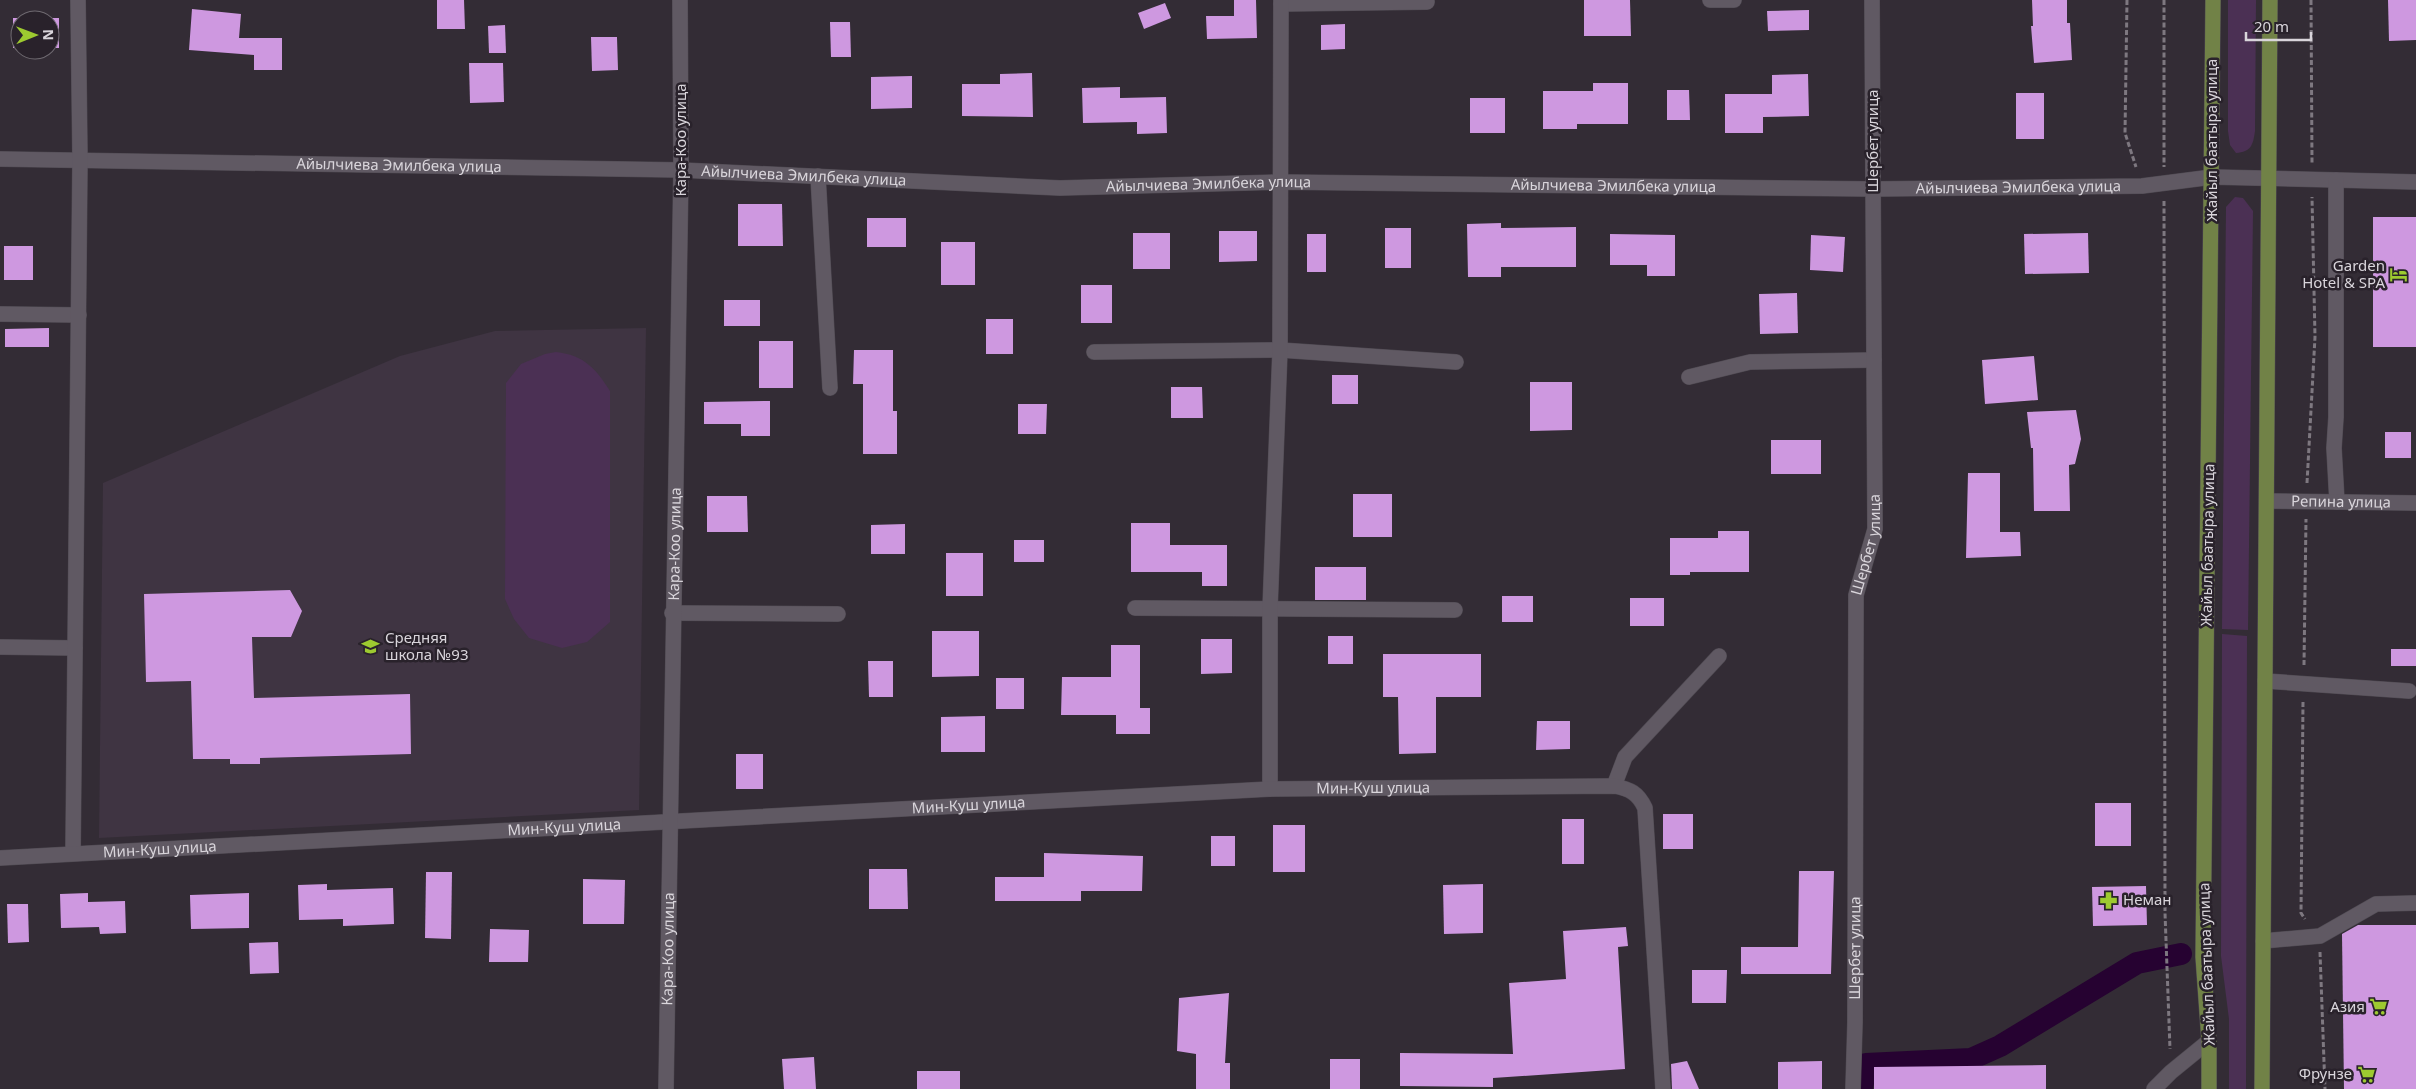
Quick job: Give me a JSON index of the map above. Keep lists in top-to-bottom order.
{
  "streets": {
    "main road": ["Жайыл баатыра улица"],
    "street": [
      "Кара-Коо улица",
      "Шербет улица",
      "Айылчиева Эмилбека улица",
      "Репина улица",
      "Мин-Куш улица"
    ]
  },
  "crossings": [
    ["Кара-Коо улица", "Айылчиева Эмилбека улица"],
    ["Кара-Коо улица", "Мин-Куш улица"],
    ["Жайыл баатыра улица", "Айылчиева Эмилбека улица"],
    ["Шербет улица", "Айылчиева Эмилбека улица"]
  ],
  "places": {
    "hotel": ["Garden Hotel & SPA"],
    "school or university": ["Средняя школа №93"],
    "pharmacy": ["Неман"],
    "supermarket": ["Азия", "Фрунзе"]
  },
  "scale_bar": "20 m",
  "north": "right"
}
